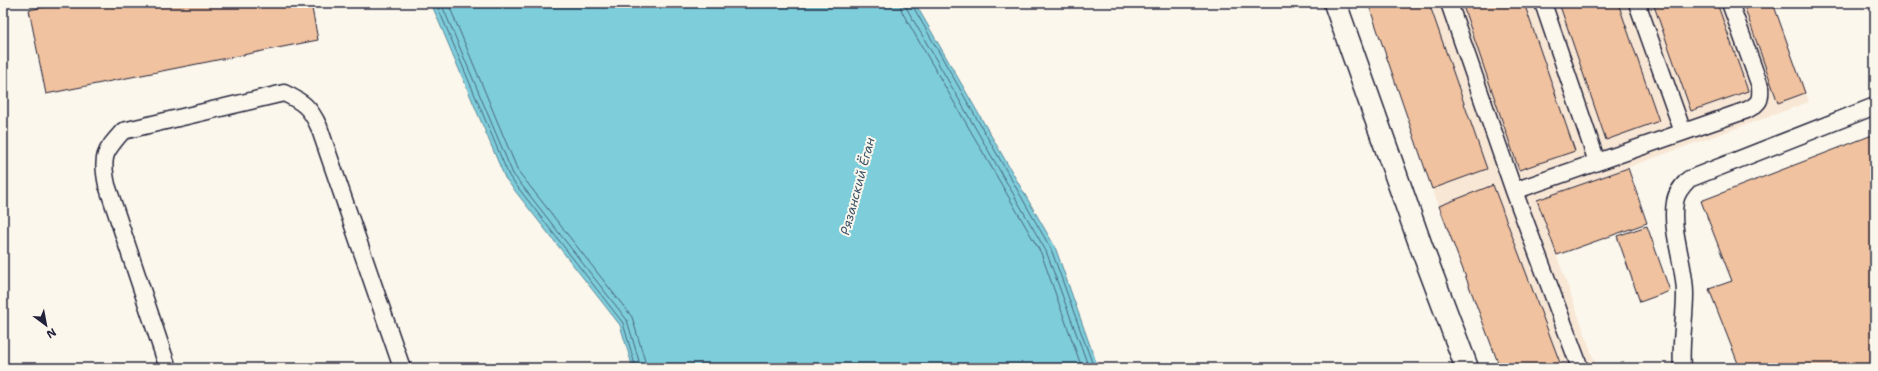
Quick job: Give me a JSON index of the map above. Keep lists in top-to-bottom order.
{
  "water": ["Рязанский Ёган"],
  "north": "bottom right"
}
